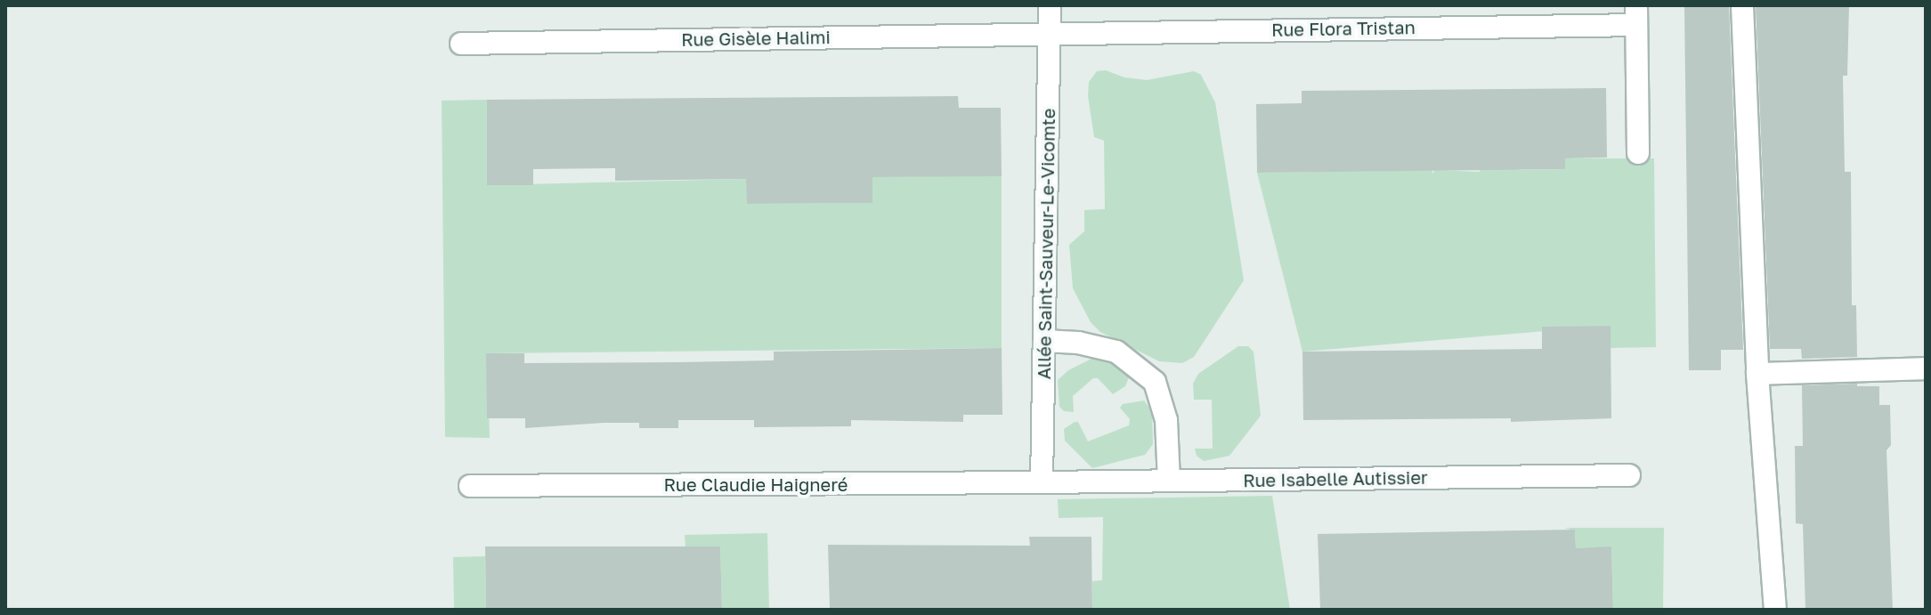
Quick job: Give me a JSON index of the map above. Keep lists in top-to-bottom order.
{
  "streets": {
    "street": [
      "Rue Flora Tristan",
      "Rue Gisèle Halimi",
      "Allée Saint-Sauveur-Le-Vicomte",
      "Rue Isabelle Autissier",
      "Rue Claudie Haigneré"
    ]
  },
  "crossings": [
    ["Rue Flora Tristan", "Rue Gisèle Halimi"],
    ["Rue Flora Tristan", "Allée Saint-Sauveur-Le-Vicomte"],
    ["Rue Gisèle Halimi", "Allée Saint-Sauveur-Le-Vicomte"],
    ["Allée Saint-Sauveur-Le-Vicomte", "Rue Isabelle Autissier"],
    ["Allée Saint-Sauveur-Le-Vicomte", "Rue Claudie Haigneré"],
    ["Rue Isabelle Autissier", "Rue Claudie Haigneré"]
  ]
}
